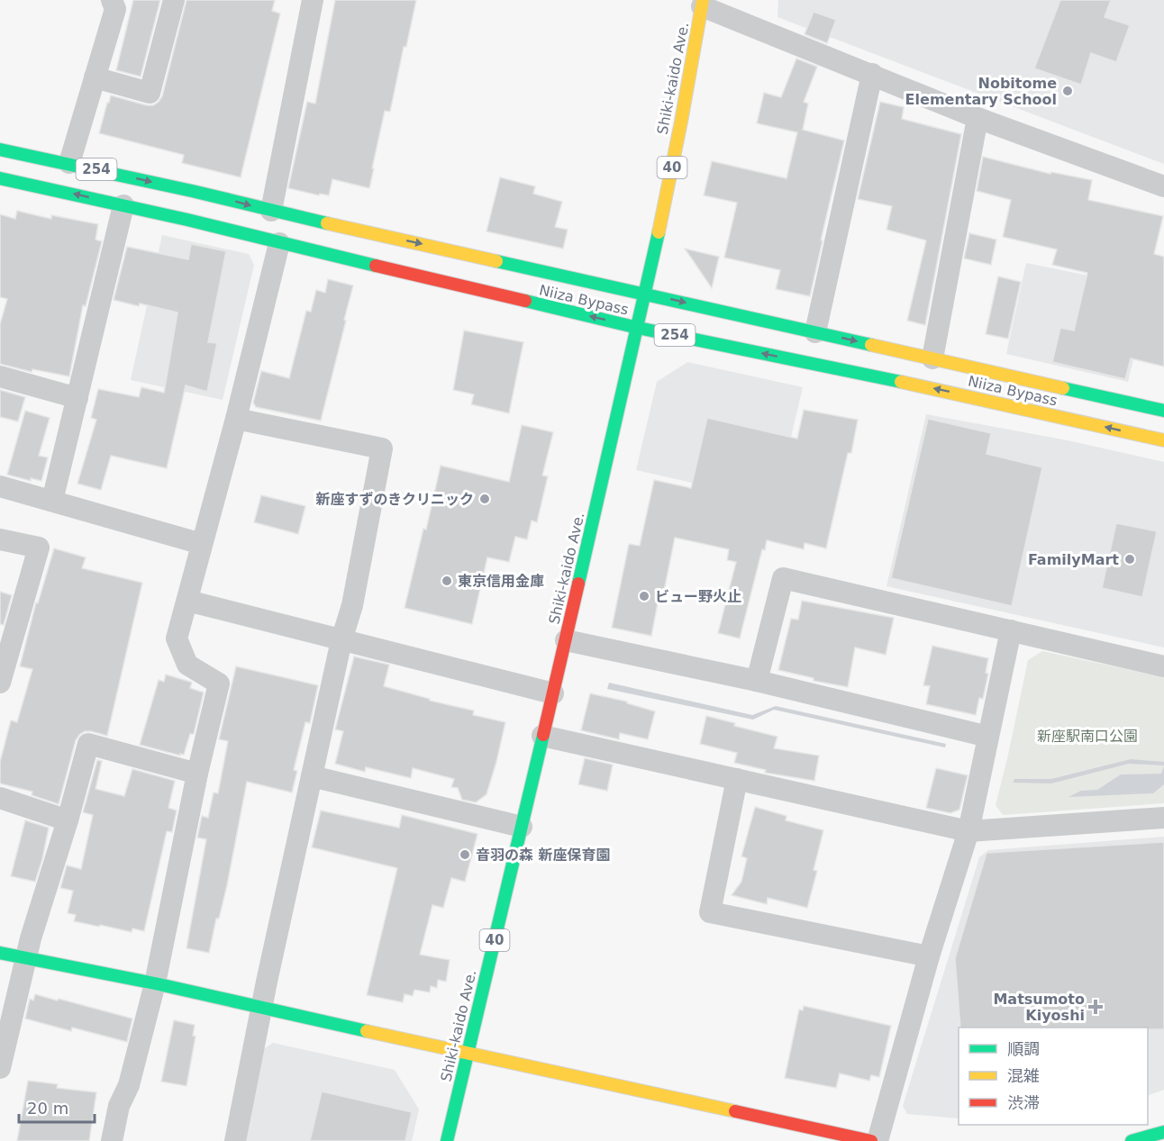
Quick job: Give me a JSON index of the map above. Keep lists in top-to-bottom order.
{
  "streets": {
    "main road": [
      "Shiki-kaido Ave.",
      "40",
      "254",
      "Niiza Bypass"
    ]
  },
  "crossings": [
    ["Shiki-kaido Ave.", "Niiza Bypass"]
  ],
  "parks": ["新座駅南口公園"],
  "places": {
    "other": [
      "Nobitome Elementary School",
      "新座すずのきクリニック",
      "FamilyMart",
      "東京信用金庫",
      "ビュー野火止",
      "音羽の森 新座保育園"
    ],
    "health": ["Matsumoto Kiyoshi"]
  },
  "legend": ["順調", "混雑", "渋滞"],
  "scale_bar": "20 m"
}
